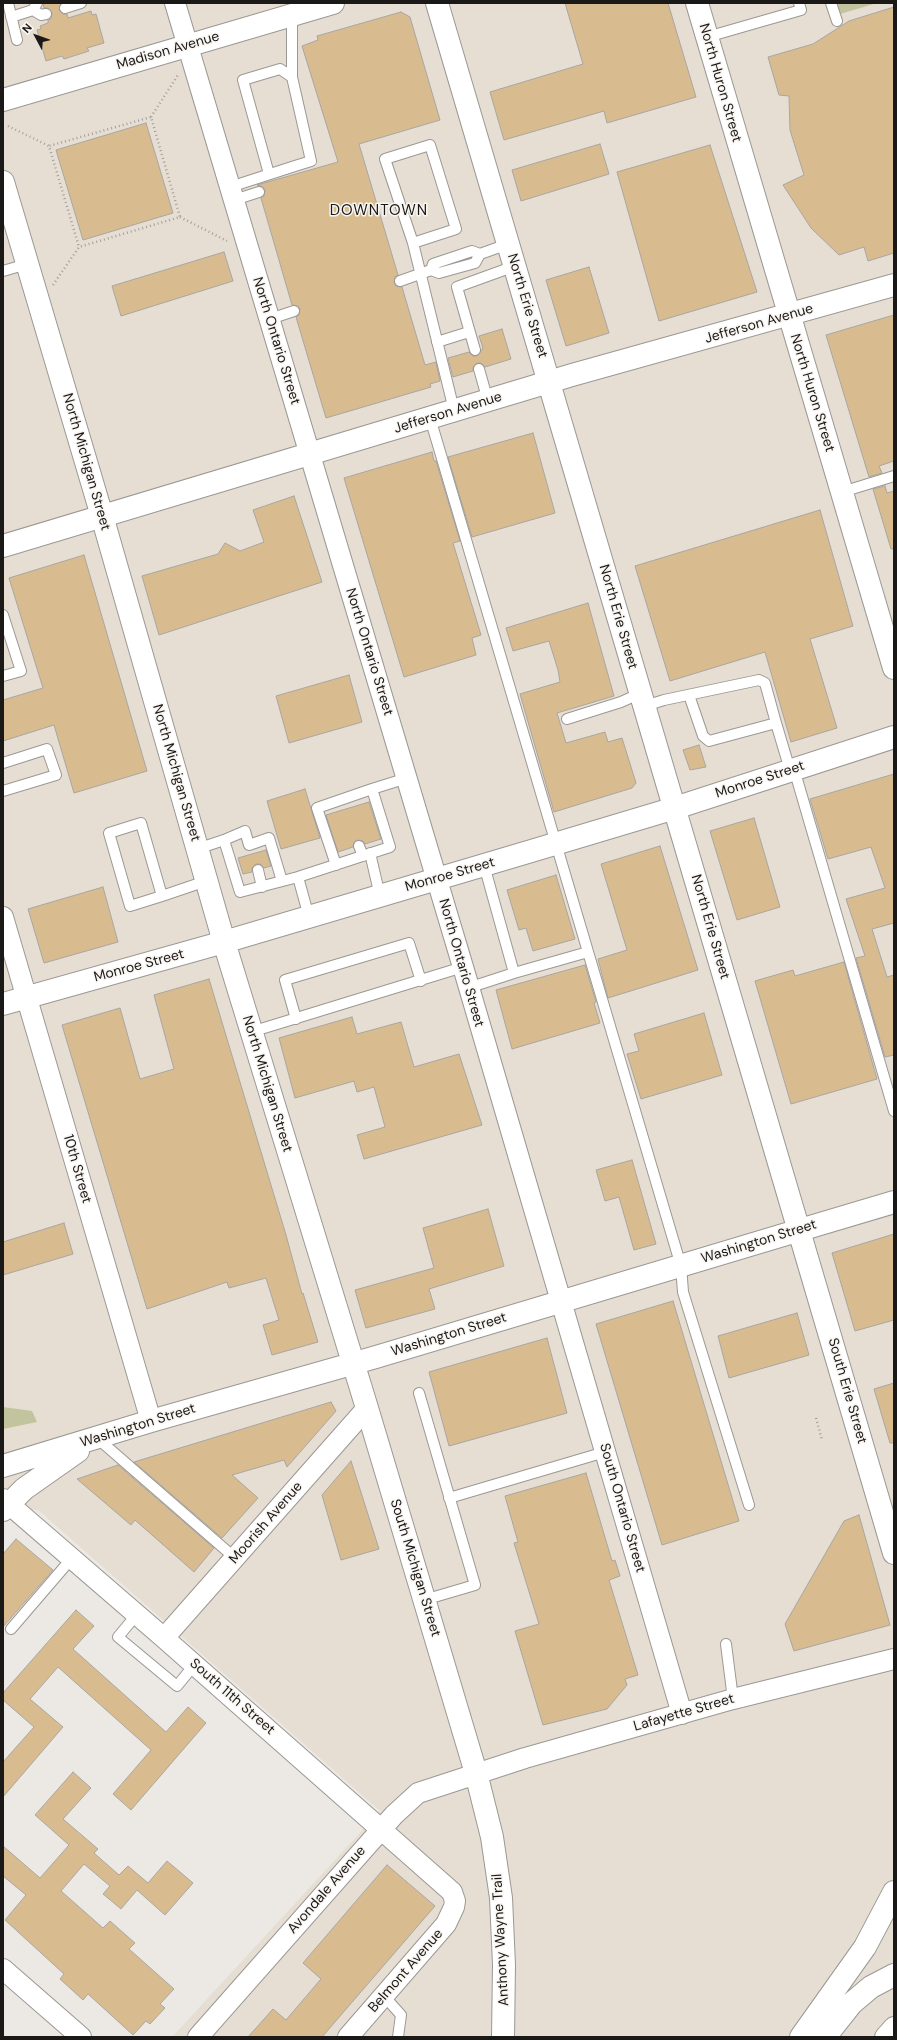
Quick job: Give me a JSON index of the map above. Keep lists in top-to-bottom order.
{
  "streets": {
    "main road": [
      "Madison Avenue",
      "North Huron Street",
      "North Erie Street",
      "Jefferson Avenue",
      "North Michigan Street",
      "Monroe Street",
      "Washington Street",
      "South Erie Street",
      "South Michigan Street",
      "Anthony Wayne Trail"
    ],
    "street": [
      "North Ontario Street",
      "10th Street",
      "South Ontario Street",
      "Moorish Avenue",
      "South 11th Street",
      "Lafayette Street",
      "Avondale Avenue",
      "Belmont Avenue"
    ]
  },
  "crossings": [
    ["Madison Avenue", "North Ontario Street"],
    ["North Huron Street", "Jefferson Avenue"],
    ["North Erie Street", "Jefferson Avenue"],
    ["North Erie Street", "Monroe Street"],
    ["North Erie Street", "Washington Street"],
    ["North Erie Street", "South Erie Street"],
    ["Jefferson Avenue", "North Ontario Street"],
    ["Jefferson Avenue", "North Michigan Street"],
    ["North Ontario Street", "Monroe Street"],
    ["North Ontario Street", "Washington Street"],
    ["North Ontario Street", "South Ontario Street"],
    ["North Michigan Street", "Monroe Street"],
    ["North Michigan Street", "Washington Street"],
    ["North Michigan Street", "South Michigan Street"],
    ["Monroe Street", "10th Street"],
    ["10th Street", "Washington Street"],
    ["Washington Street", "South Erie Street"],
    ["Washington Street", "South Ontario Street"],
    ["Washington Street", "South Michigan Street"],
    ["South Ontario Street", "Lafayette Street"],
    ["Moorish Avenue", "South Michigan Street"],
    ["Moorish Avenue", "South 11th Street"],
    ["South Michigan Street", "Lafayette Street"],
    ["South Michigan Street", "Avondale Avenue"],
    ["South Michigan Street", "Anthony Wayne Trail"],
    ["South 11th Street", "Avondale Avenue"],
    ["South 11th Street", "Belmont Avenue"],
    ["Lafayette Street", "Avondale Avenue"],
    ["Lafayette Street", "Anthony Wayne Trail"],
    ["Avondale Avenue", "Anthony Wayne Trail"]
  ],
  "districts": ["DOWNTOWN"],
  "north": "top left"
}
